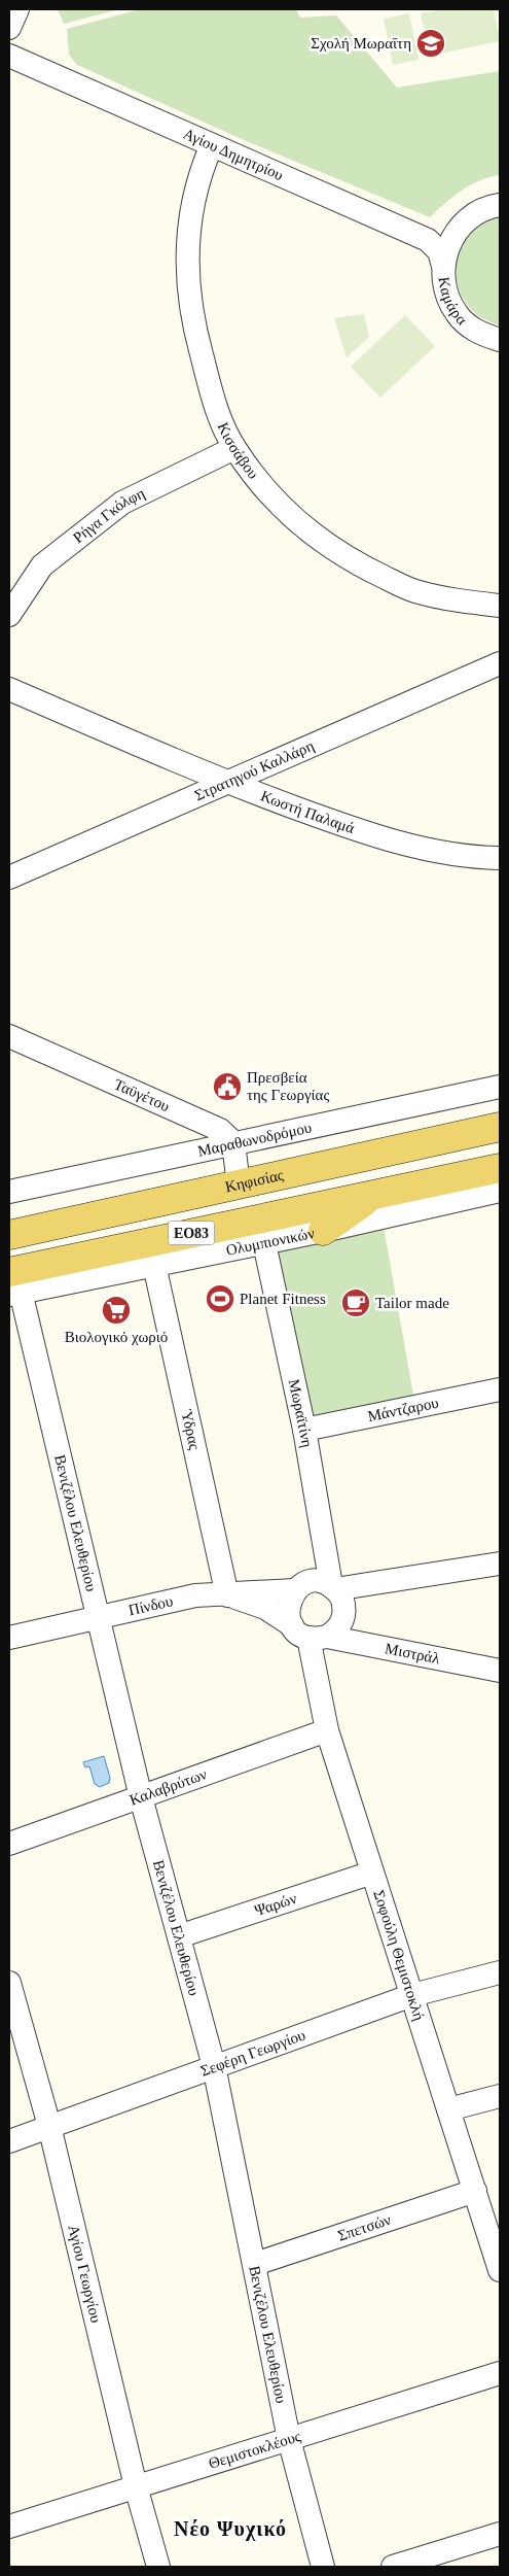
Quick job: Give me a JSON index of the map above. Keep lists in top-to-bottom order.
{
  "streets": {
    "main road": ["Κηφισίας", "ΕΟ83"],
    "street": [
      "Αγίου Δημητρίου",
      "Καμάρα",
      "Κισσάβου",
      "Ρήγα Γκόλφη",
      "Στρατηγού Καλλάρη",
      "Κωστή Παλαμά",
      "Ταϋγέτου",
      "Μαραθωνοδρόμου",
      "Ολυμπιονικών",
      "Μάντζαρου",
      "Μωραϊτίνη",
      "Ύδρας",
      "Βενιζέλου Ελευθερίου",
      "Πίνδου",
      "Μιστράλ",
      "Καλαβρύτων",
      "Ψαρών",
      "Σοφούλη Θεμιστοκλή",
      "Σεφέρη Γεωργίου",
      "Σπετσών",
      "Αγίου Γεωργίου",
      "Θεμιστοκλέους"
    ]
  },
  "crossings": [
    ["Αγίου Δημητρίου", "Καμάρα"],
    ["Αγίου Δημητρίου", "Κισσάβου"],
    ["Κισσάβου", "Ρήγα Γκόλφη"],
    ["Στρατηγού Καλλάρη", "Κωστή Παλαμά"],
    ["Ταϋγέτου", "Μαραθωνοδρόμου"],
    ["ΕΟ83", "Ολυμπιονικών"],
    ["ΕΟ83", "Βενιζέλου Ελευθερίου"],
    ["Ολυμπιονικών", "Μωραϊτίνη"],
    ["Ολυμπιονικών", "Ύδρας"],
    ["Ολυμπιονικών", "Βενιζέλου Ελευθερίου"],
    ["Μάντζαρου", "Μωραϊτίνη"],
    ["Μωραϊτίνη", "Πίνδου"],
    ["Μωραϊτίνη", "Μιστράλ"],
    ["Μωραϊτίνη", "Σοφούλη Θεμιστοκλή"],
    ["Ύδρας", "Πίνδου"],
    ["Ύδρας", "Μιστράλ"],
    ["Βενιζέλου Ελευθερίου", "Πίνδου"],
    ["Βενιζέλου Ελευθερίου", "Καλαβρύτων"],
    ["Βενιζέλου Ελευθερίου", "Ψαρών"],
    ["Βενιζέλου Ελευθερίου", "Σεφέρη Γεωργίου"],
    ["Βενιζέλου Ελευθερίου", "Σπετσών"],
    ["Βενιζέλου Ελευθερίου", "Θεμιστοκλέους"],
    ["Πίνδου", "Μιστράλ"],
    ["Πίνδου", "Σοφούλη Θεμιστοκλή"],
    ["Μιστράλ", "Σοφούλη Θεμιστοκλή"],
    ["Καλαβρύτων", "Σοφούλη Θεμιστοκλή"],
    ["Ψαρών", "Σοφούλη Θεμιστοκλή"],
    ["Σοφούλη Θεμιστοκλή", "Σεφέρη Γεωργίου"],
    ["Σοφούλη Θεμιστοκλή", "Σπετσών"],
    ["Σεφέρη Γεωργίου", "Αγίου Γεωργίου"],
    ["Αγίου Γεωργίου", "Θεμιστοκλέους"]
  ],
  "districts": ["Νέο Ψυχικό"],
  "places": {
    "school or university": ["Σχολή Μωραΐτη"],
    "public building": ["Πρεσβεία της Γεωργίας"],
    "sports": ["Planet Fitness"],
    "cafe": ["Tailor made"],
    "supermarket": ["Βιολογικό χωριό"]
  }
}
